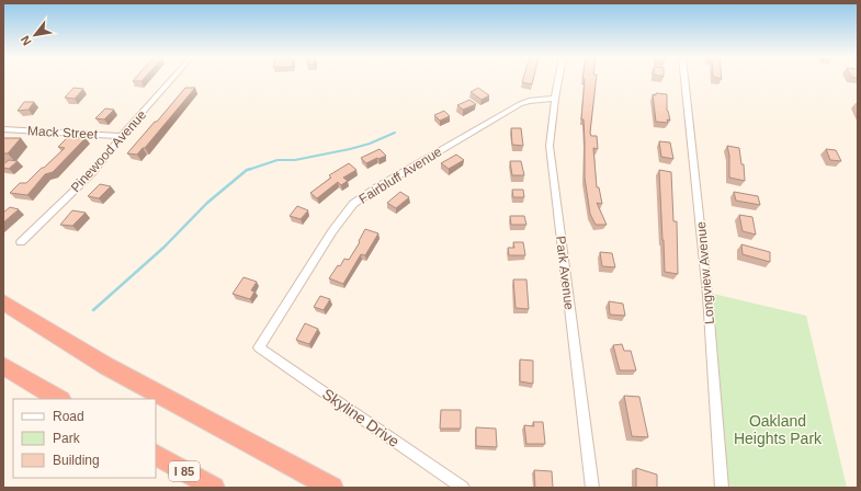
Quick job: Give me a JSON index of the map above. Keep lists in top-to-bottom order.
{
  "streets": {
    "highway": ["I 85"],
    "street": [
      "Mack Street",
      "Pinewood Avenue",
      "Fairbluff Avenue",
      "Park Avenue",
      "Longview Avenue",
      "Skyline Drive"
    ]
  },
  "crossings": [
    ["Mack Street", "Pinewood Avenue"],
    ["Fairbluff Avenue", "Park Avenue"],
    ["Fairbluff Avenue", "Skyline Drive"]
  ],
  "parks": ["Oakland Heights Park"],
  "legend": ["Road", "Park", "Building"],
  "north": "bottom left"
}
